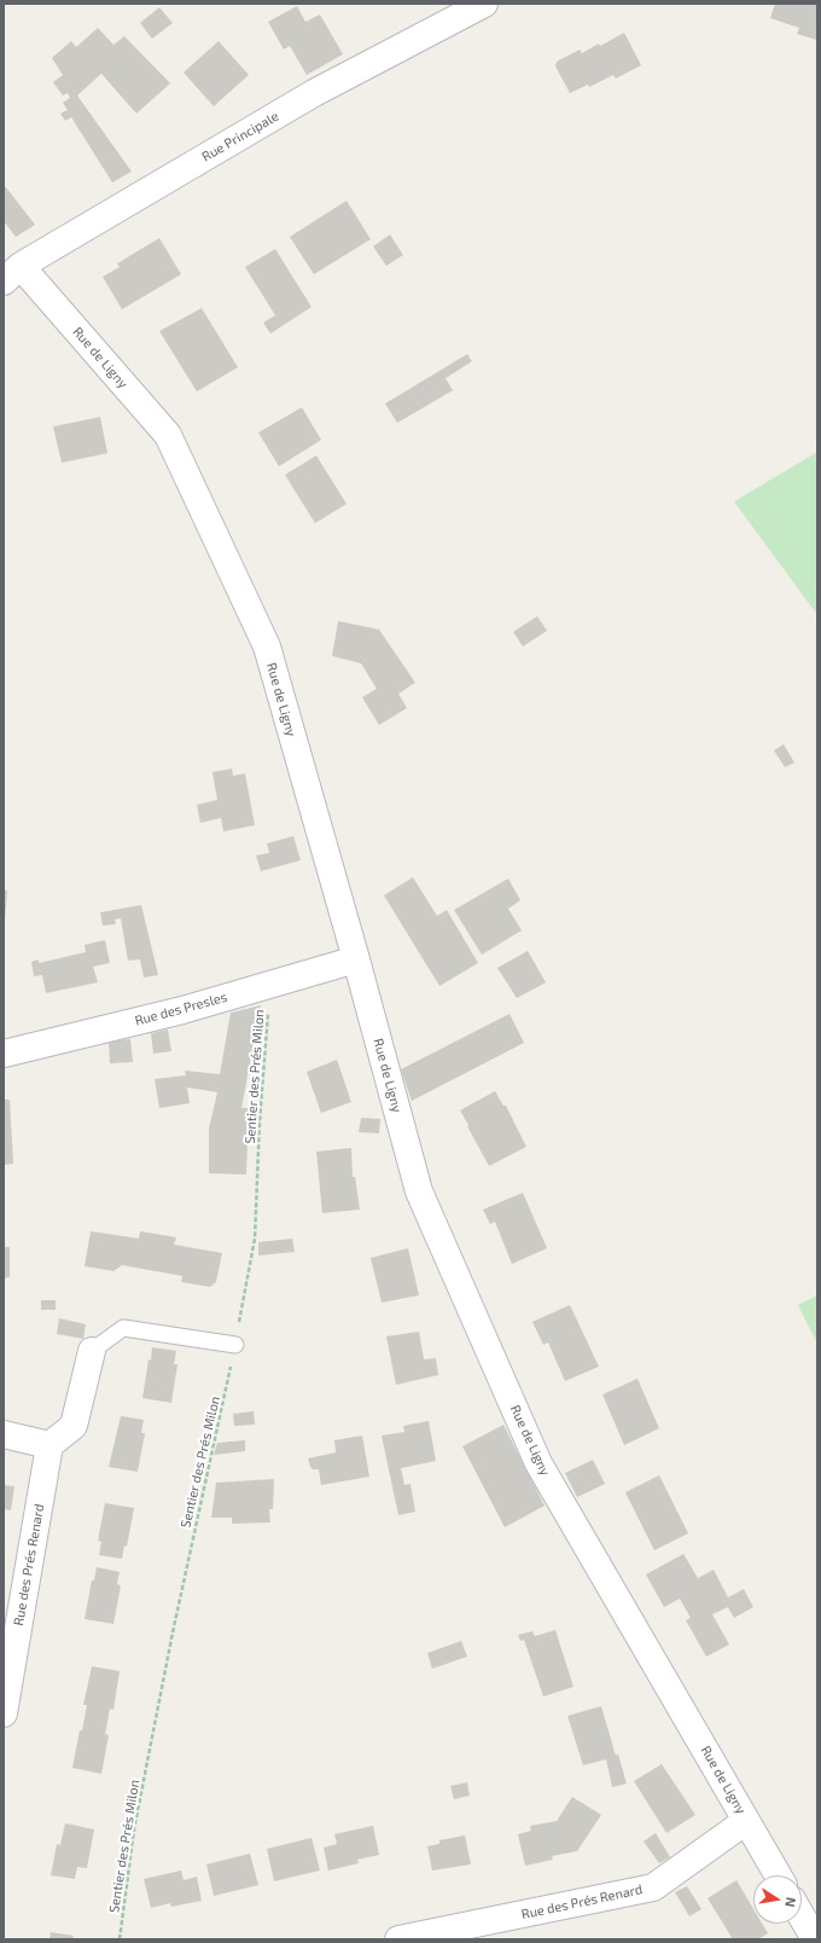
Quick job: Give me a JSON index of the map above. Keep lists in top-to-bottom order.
{
  "streets": {
    "street": [
      "Rue Principale",
      "Rue de Ligny",
      "Rue des Presles",
      "Rue des Prés Renard"
    ],
    "path": ["Sentier des Prés Milon"]
  },
  "crossings": [
    ["Rue Principale", "Rue de Ligny"],
    ["Rue de Ligny", "Rue des Presles"],
    ["Rue de Ligny", "Rue des Prés Renard"],
    ["Rue des Presles", "Sentier des Prés Milon"]
  ],
  "north": "right"
}
